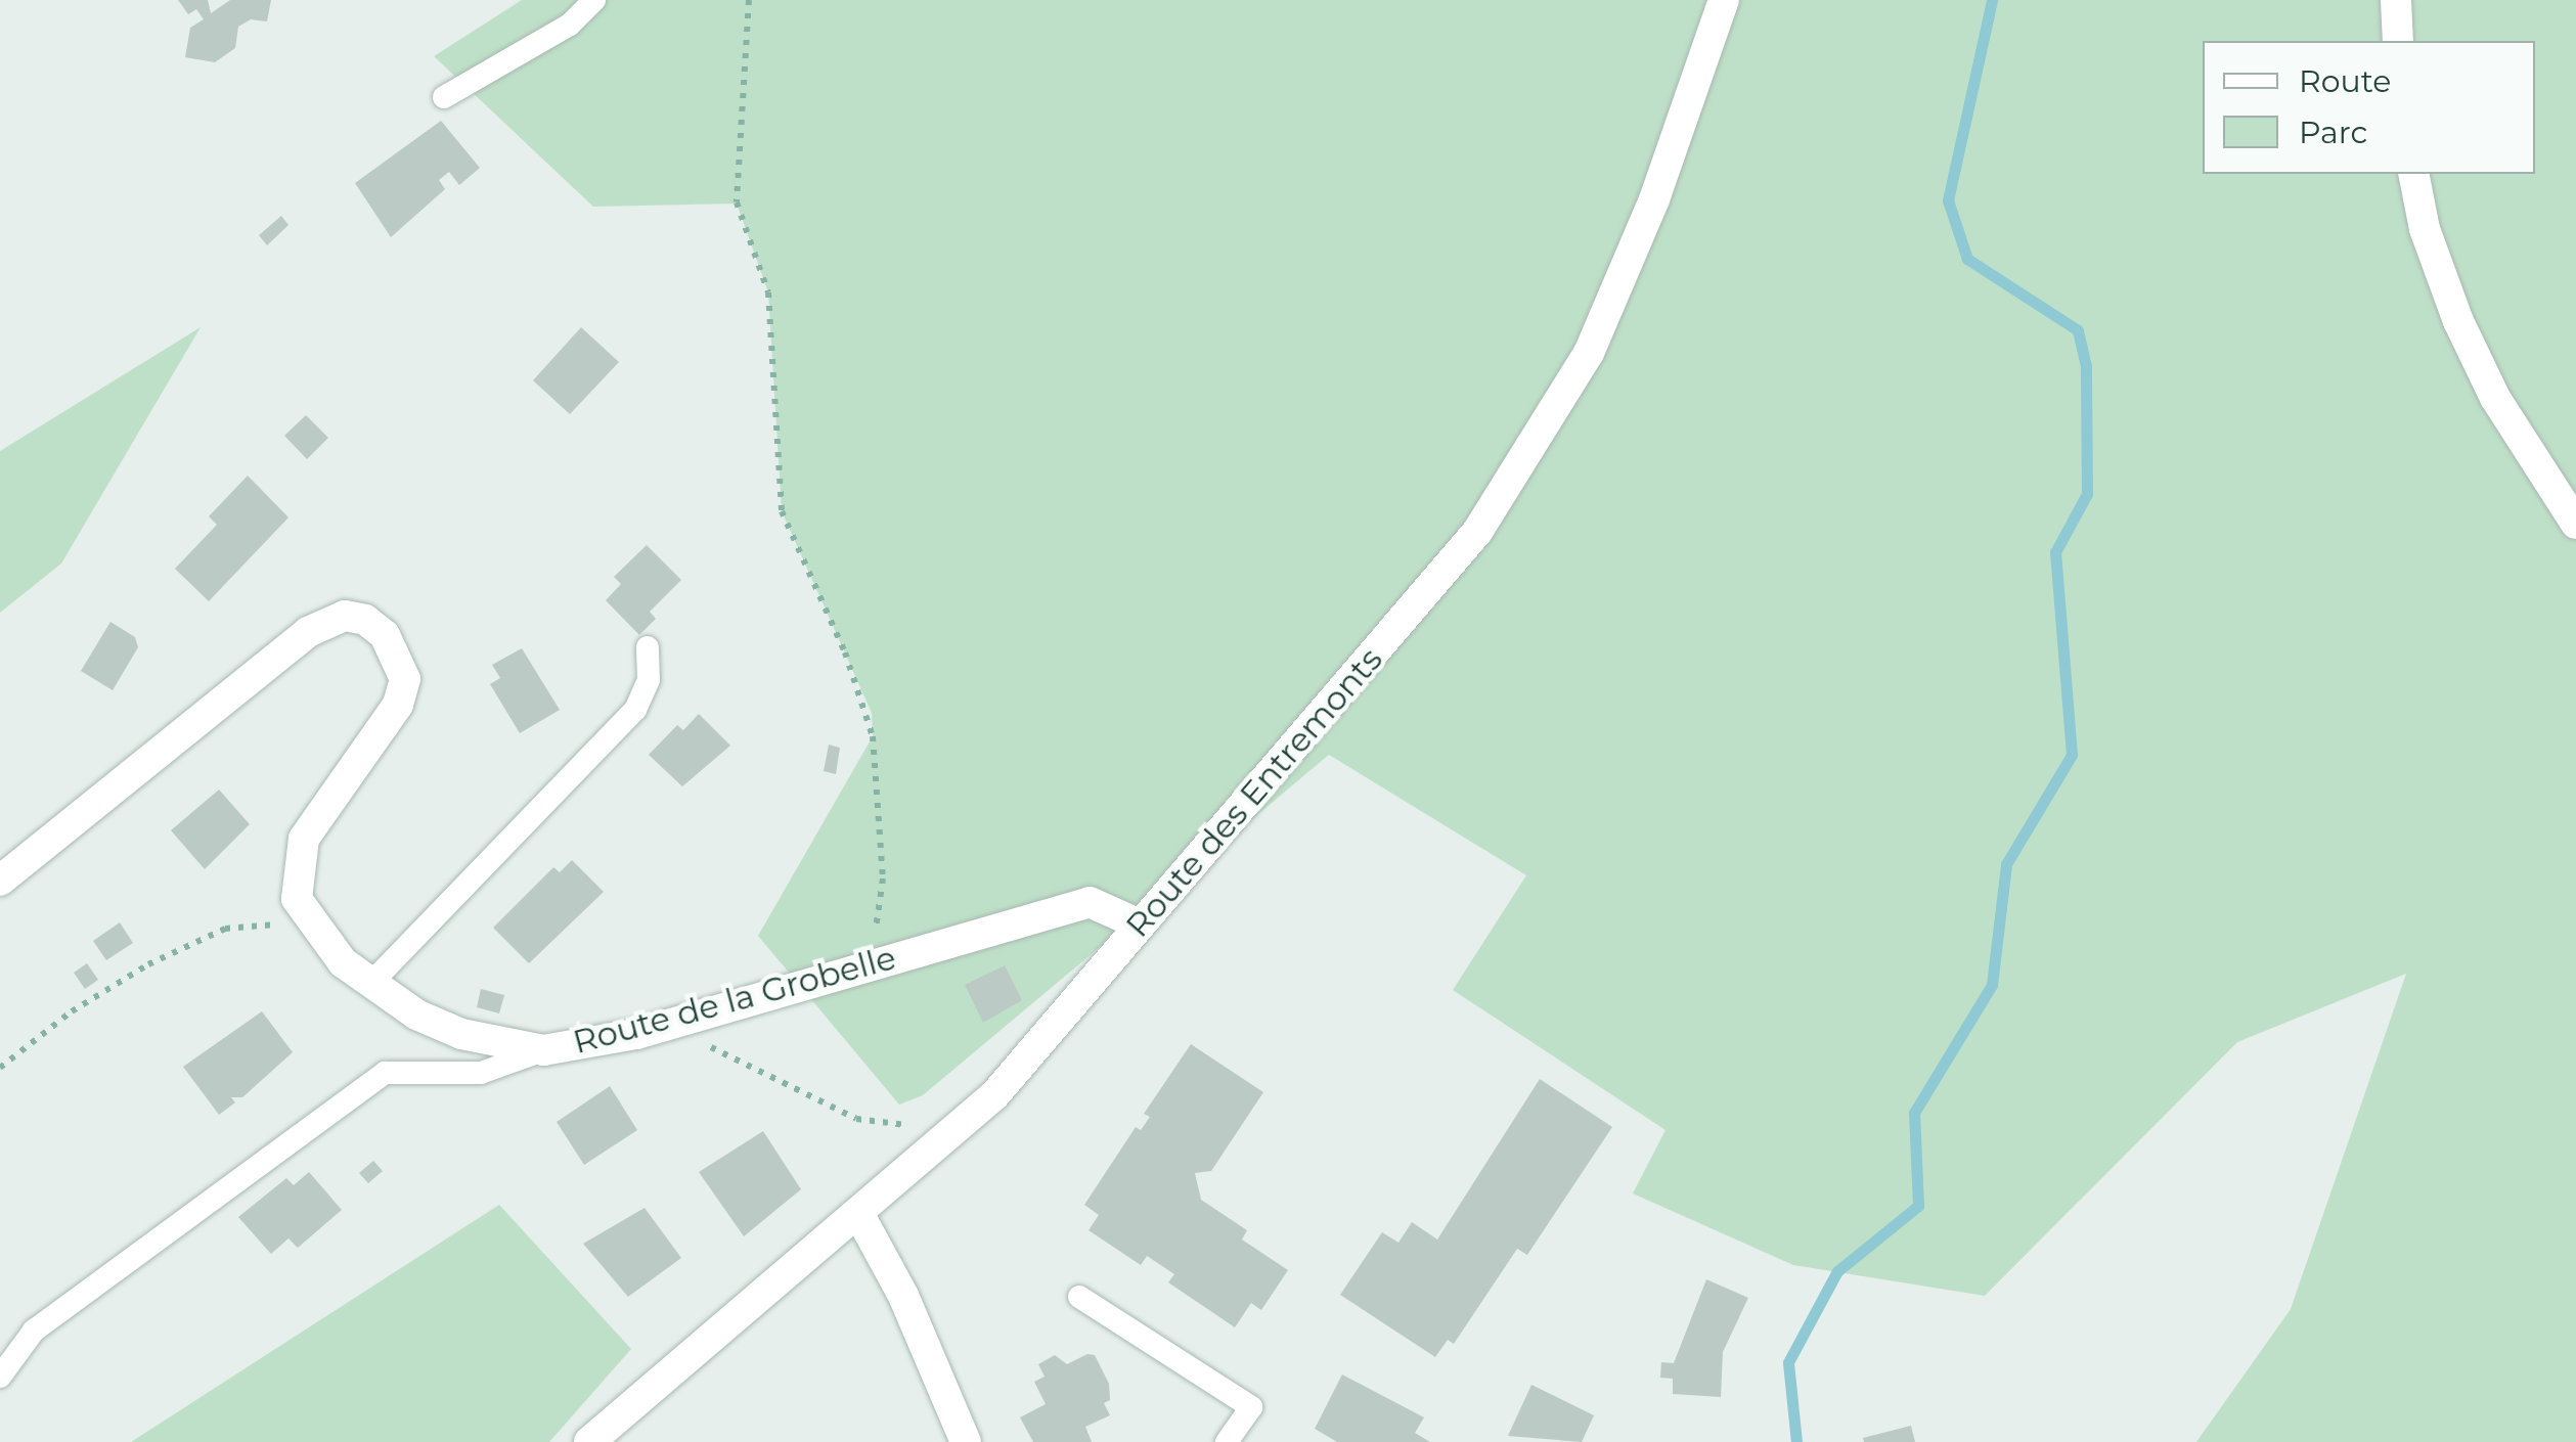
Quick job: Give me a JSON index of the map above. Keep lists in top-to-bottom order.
{
  "streets": {
    "main road": ["Route des Entremonts", "Route de la Grobelle"]
  },
  "crossings": [
    ["Route des Entremonts", "Route de la Grobelle"]
  ],
  "legend": ["Route", "Parc"]
}
